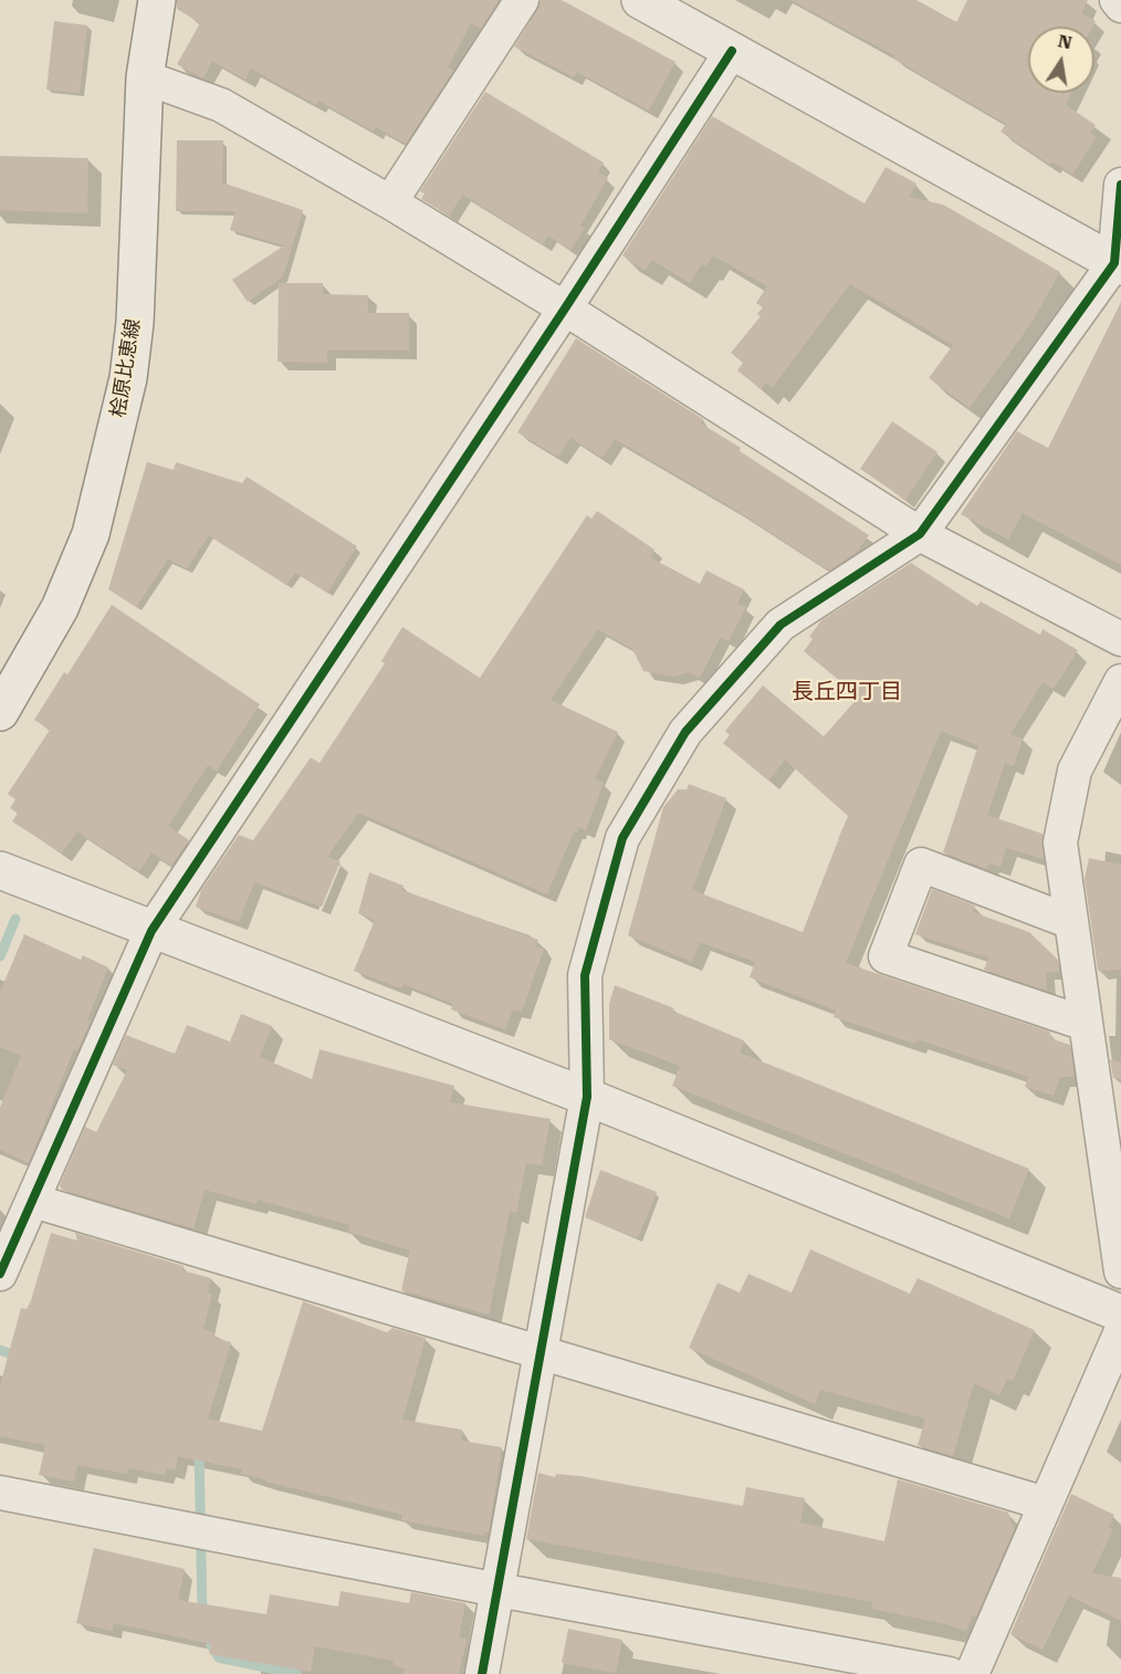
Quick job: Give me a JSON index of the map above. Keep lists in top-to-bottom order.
{
  "streets": {
    "street": ["桧原比恵線"]
  },
  "districts": ["長丘四丁目"],
  "north": "top"
}
